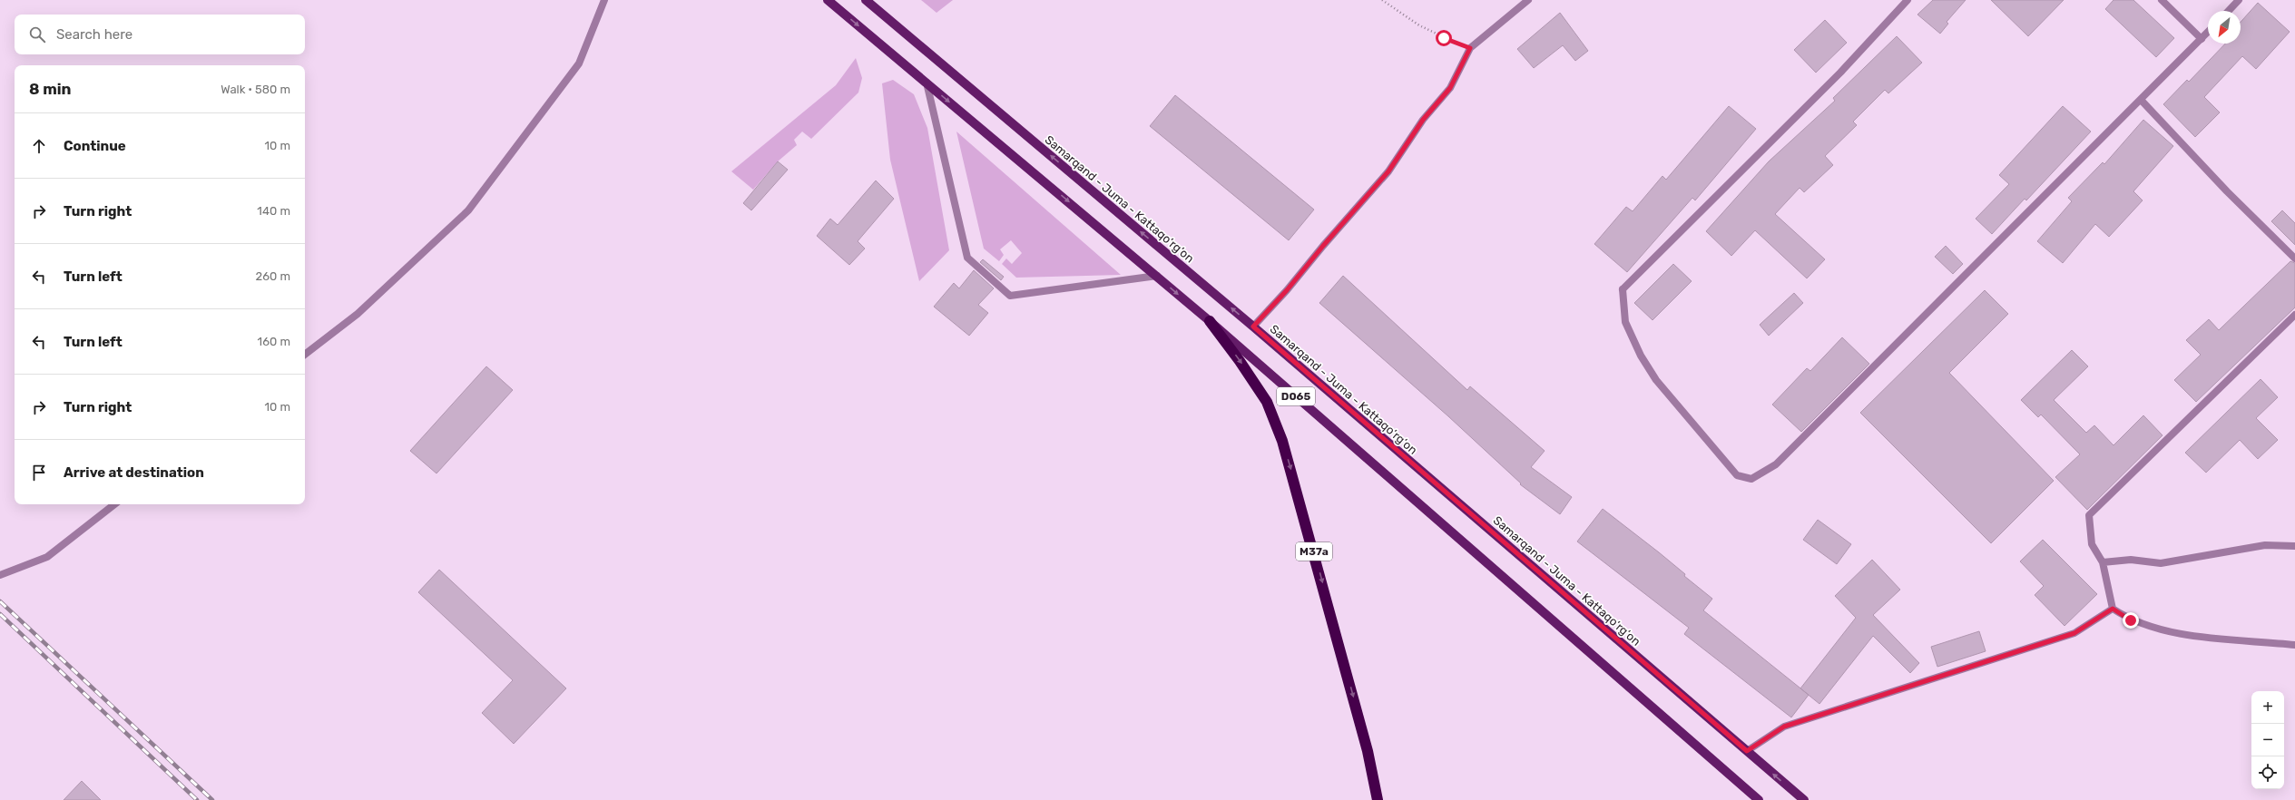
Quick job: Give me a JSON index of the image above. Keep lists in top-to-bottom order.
{
  "streets": {
    "highway": ["M37a"],
    "main road": ["Samarqand - Juma - Kattaqo‘rg‘on", "D065"]
  },
  "crossings": [
    ["D065", "M37a"]
  ],
  "north": "bottom left",
  "page": {
    "search": "Search here",
    "heading": ["8 min", "Walk · 580 m"],
    "list": [
      ["Continue", "10 m"],
      ["Turn right", "140 m"],
      ["Turn left", "260 m"],
      ["Turn left", "160 m"],
      ["Turn right", "10 m"],
      "Arrive at destination"
    ],
    "map_buttons": ["+", "−"]
  }
}
